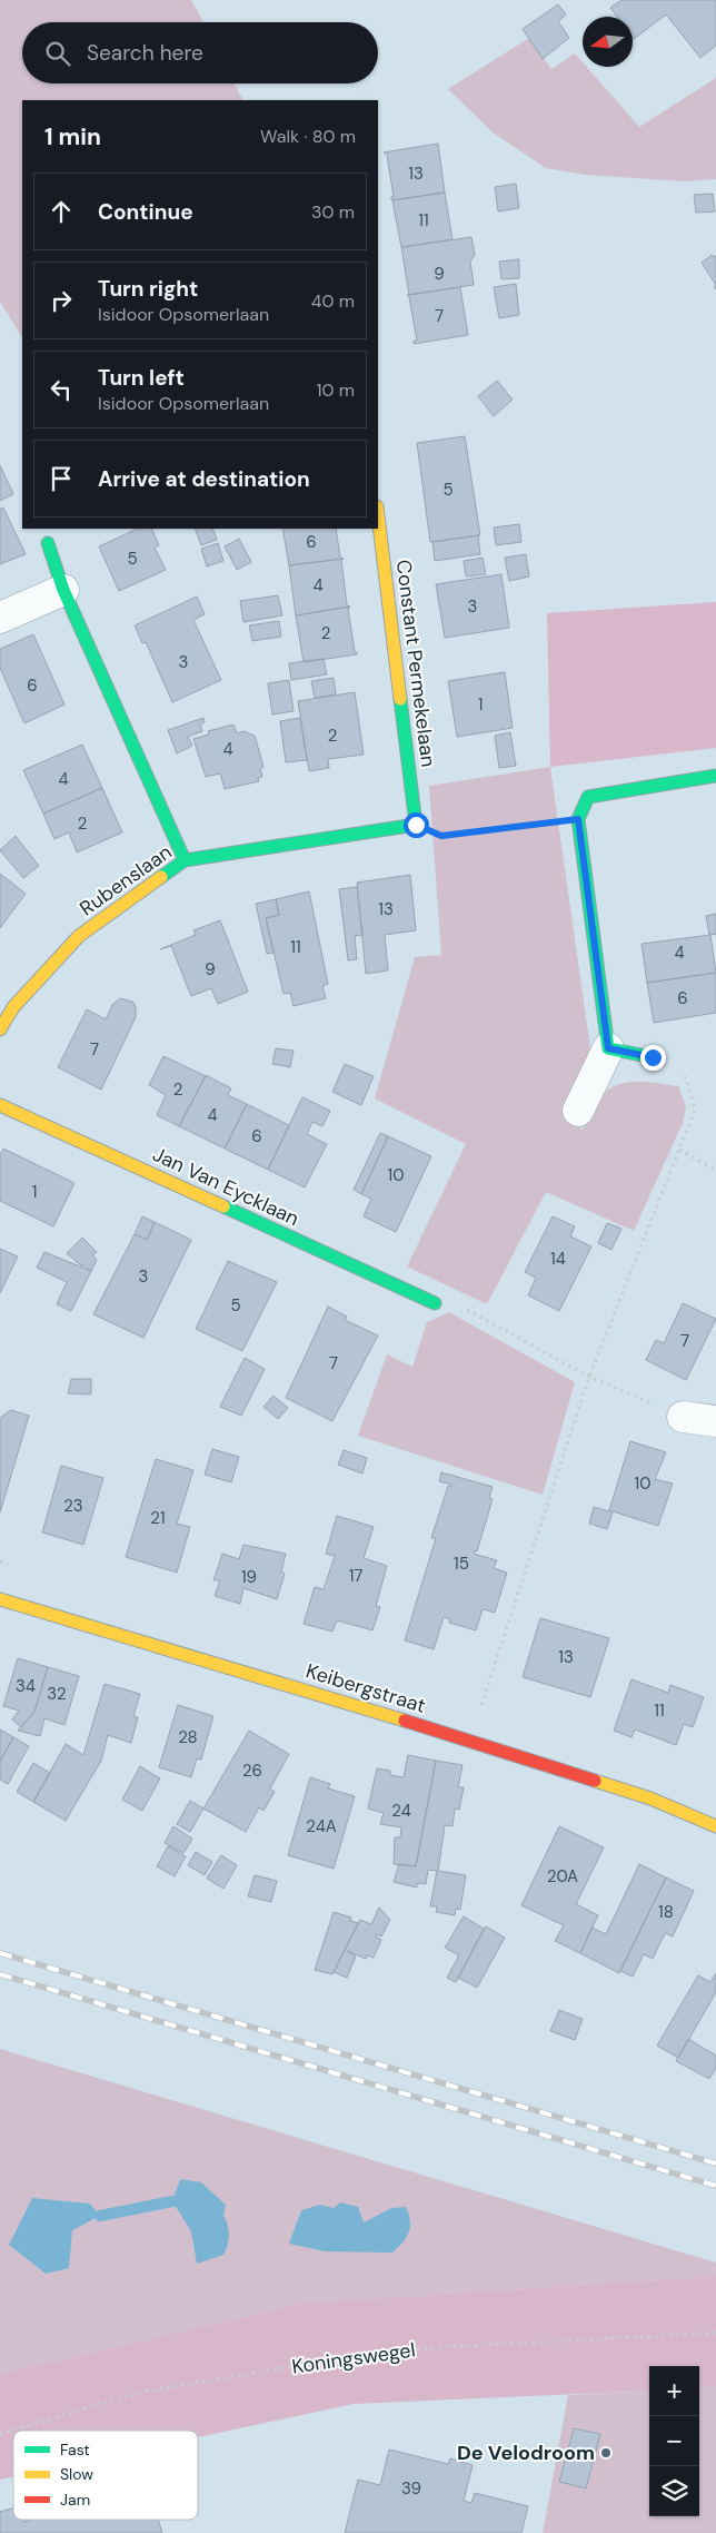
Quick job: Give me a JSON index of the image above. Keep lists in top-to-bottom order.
{
  "streets": {
    "street": [
      "Constant Permekelaan",
      "Rubenslaan",
      "Jan Van Eycklaan",
      "Keibergstraat"
    ],
    "path": ["Koningswegel"]
  },
  "crossings": [
    ["Constant Permekelaan", "Rubenslaan"]
  ],
  "places": ["De Velodroom"],
  "house_numbers": [
    "13",
    "11",
    "9",
    "7",
    "5",
    "6",
    "5",
    "4",
    "3",
    "2",
    "3",
    "6",
    "1",
    "2",
    "4",
    "4",
    "2",
    "13",
    "11",
    "4",
    "9",
    "6",
    "7",
    "2",
    "4",
    "6",
    "10",
    "1",
    "14",
    "3",
    "5",
    "7",
    "7",
    "10",
    "23",
    "21",
    "15",
    "17",
    "19",
    "13",
    "34",
    "32",
    "11",
    "28",
    "26",
    "24",
    "24A",
    "20A",
    "18",
    "39"
  ],
  "legend": ["Fast", "Slow", "Jam"],
  "north": "left",
  "page": {
    "search": "Search here",
    "heading": ["1 min", "Walk · 80 m"],
    "list": [
      ["Continue", "30 m"],
      ["Turn right", "Isidoor Opsomerlaan", "40 m"],
      ["Turn left", "Isidoor Opsomerlaan", "10 m"],
      "Arrive at destination"
    ],
    "map_buttons": ["+", "−"]
  }
}
